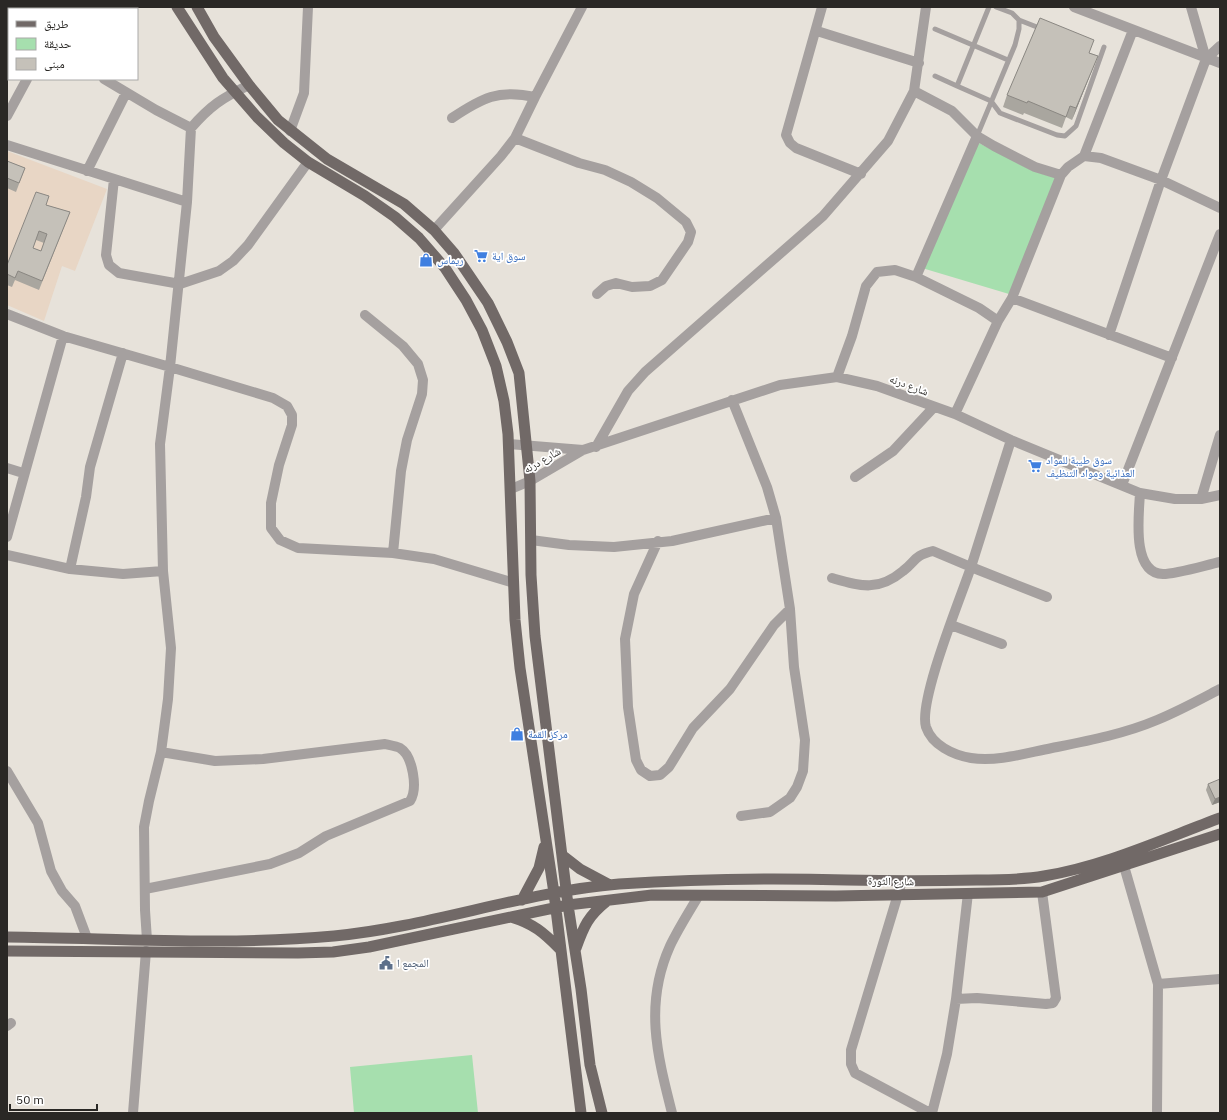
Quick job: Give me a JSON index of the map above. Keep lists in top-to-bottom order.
{
  "streets": {
    "main road": ["شارع الثورة"],
    "street": ["شارع درنه"]
  },
  "places": {
    "supermarket": ["سوق اية", "سوق طيبة للمواد العذائية ومواد التنظيف"],
    "shop": ["ريماس", "مركز القمة"],
    "public building": ["المجمع ا"]
  },
  "legend": ["طريق", "حديقة", "مبنى"],
  "scale_bar": "50 m"
}
